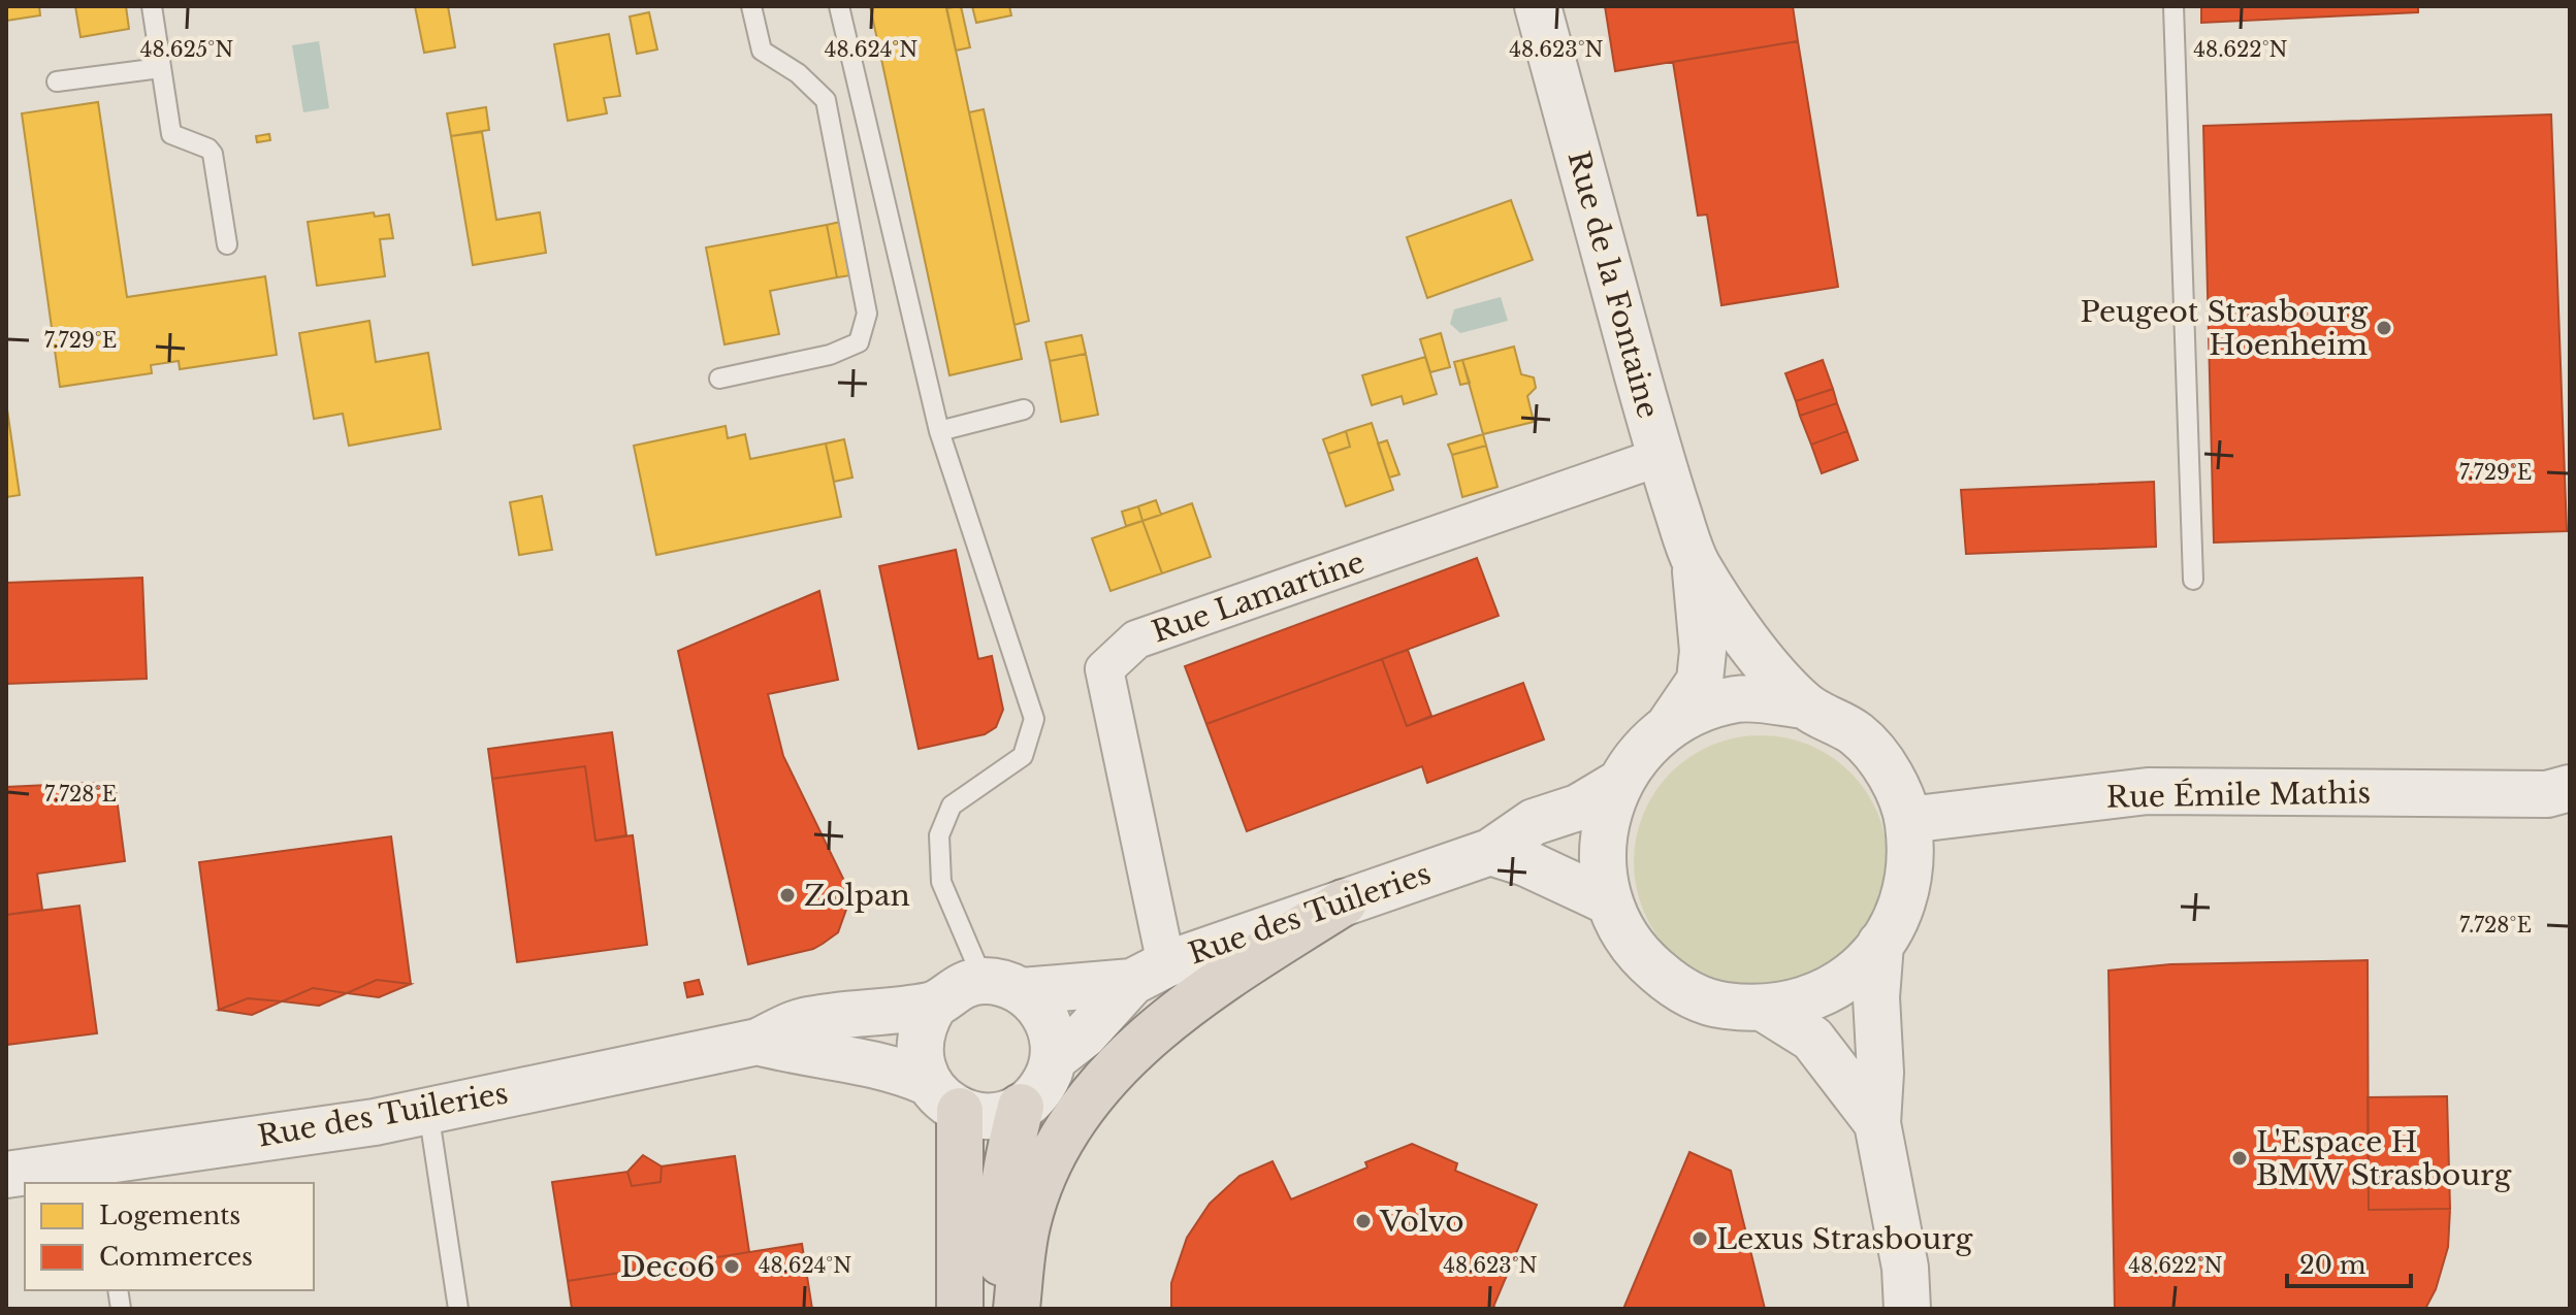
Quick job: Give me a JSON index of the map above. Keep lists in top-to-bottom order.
{
  "streets": {
    "street": [
      "Rue de la Fontaine",
      "Rue Lamartine",
      "Rue Émile Mathis",
      "Rue des Tuileries"
    ]
  },
  "crossings": [
    ["Rue de la Fontaine", "Rue Lamartine"],
    ["Rue de la Fontaine", "Rue Émile Mathis"],
    ["Rue de la Fontaine", "Rue des Tuileries"],
    ["Rue Lamartine", "Rue des Tuileries"]
  ],
  "places": [
    "Peugeot Strasbourg Hoenheim",
    "Zolpan",
    "L'Espace H BMW Strasbourg",
    "Volvo",
    "Lexus Strasbourg",
    "Deco6"
  ],
  "legend": ["Logements", "Commerces"],
  "scale_bar": "20 m",
  "coordinates": [
    "48.625°N",
    "48.624°N",
    "48.623°N",
    "48.622°N",
    "7.729°E",
    "7.728°E"
  ]
}
